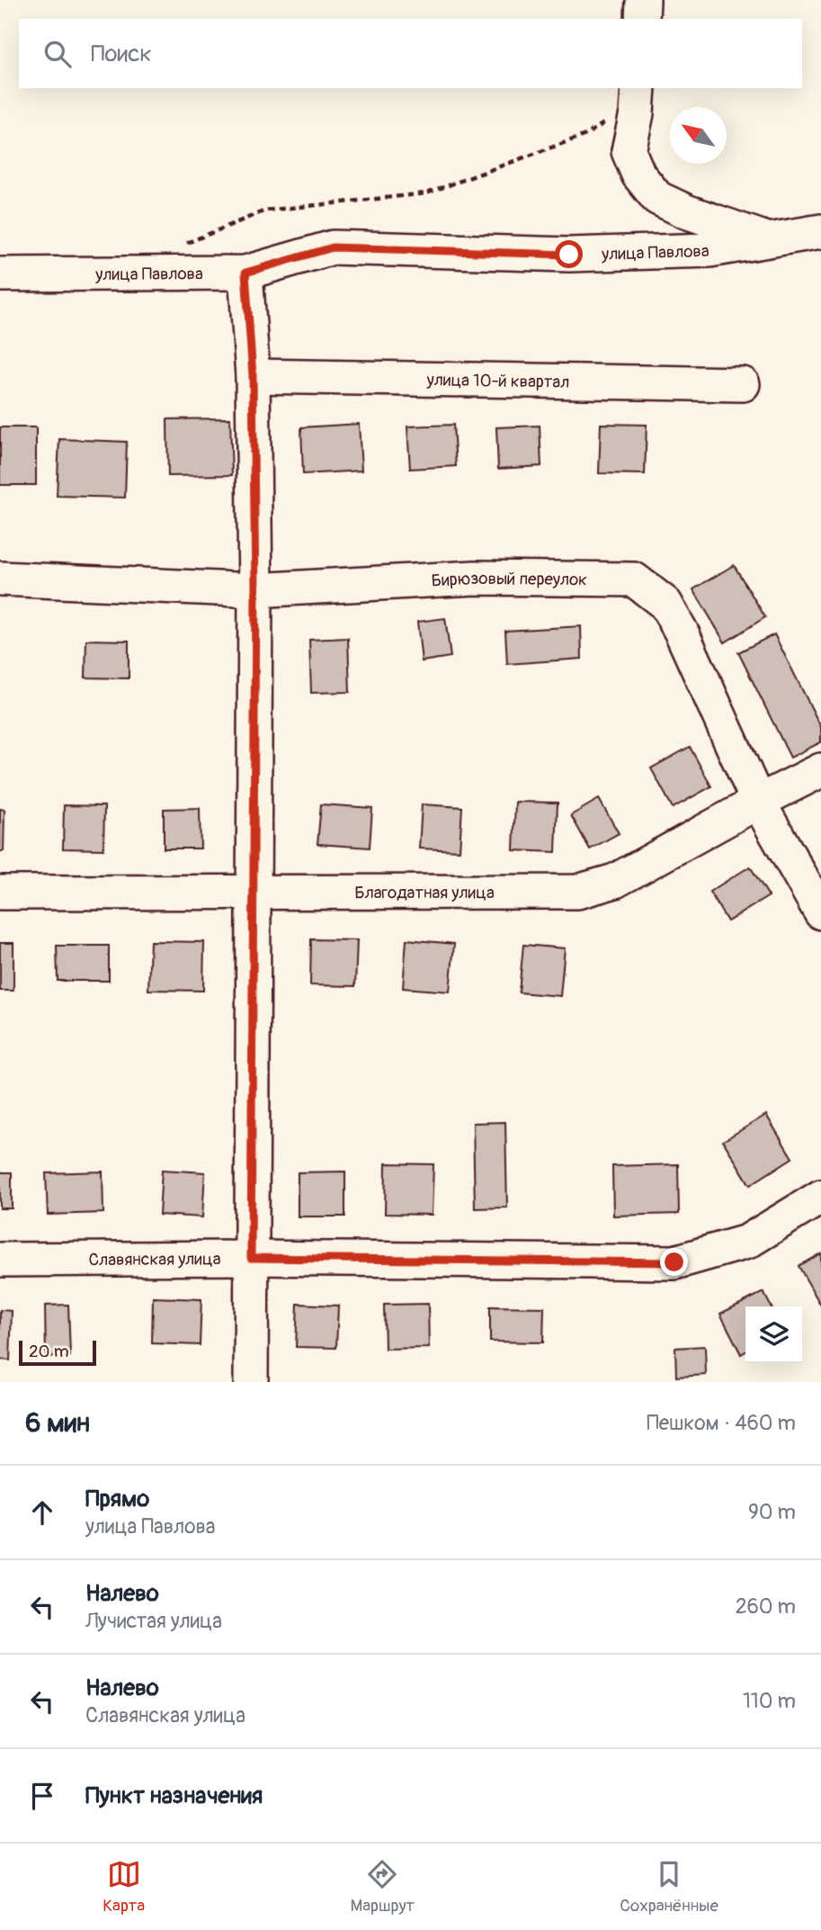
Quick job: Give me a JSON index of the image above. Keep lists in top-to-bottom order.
{
  "streets": {
    "street": [
      "улица Павлова",
      "улица 10-й квартал",
      "Бирюзовый переулок",
      "Благодатная улица",
      "Славянская улица"
    ]
  },
  "crossings": [
    ["Бирюзовый переулок", "Благодатная улица"]
  ],
  "scale_bar": "20 m",
  "north": "top left",
  "page": {
    "search": "Поиск",
    "scale": "20 m",
    "heading": ["6 мин", "Пешком · 460 m"],
    "list": [
      ["Прямо", "улица Павлова", "90 m"],
      ["Налево", "Лучистая улица", "260 m"],
      ["Налево", "Славянская улица", "110 m"],
      "Пункт назначения"
    ],
    "nav": ["Карта", "Маршрут", "Сохранённые"]
  }
}
